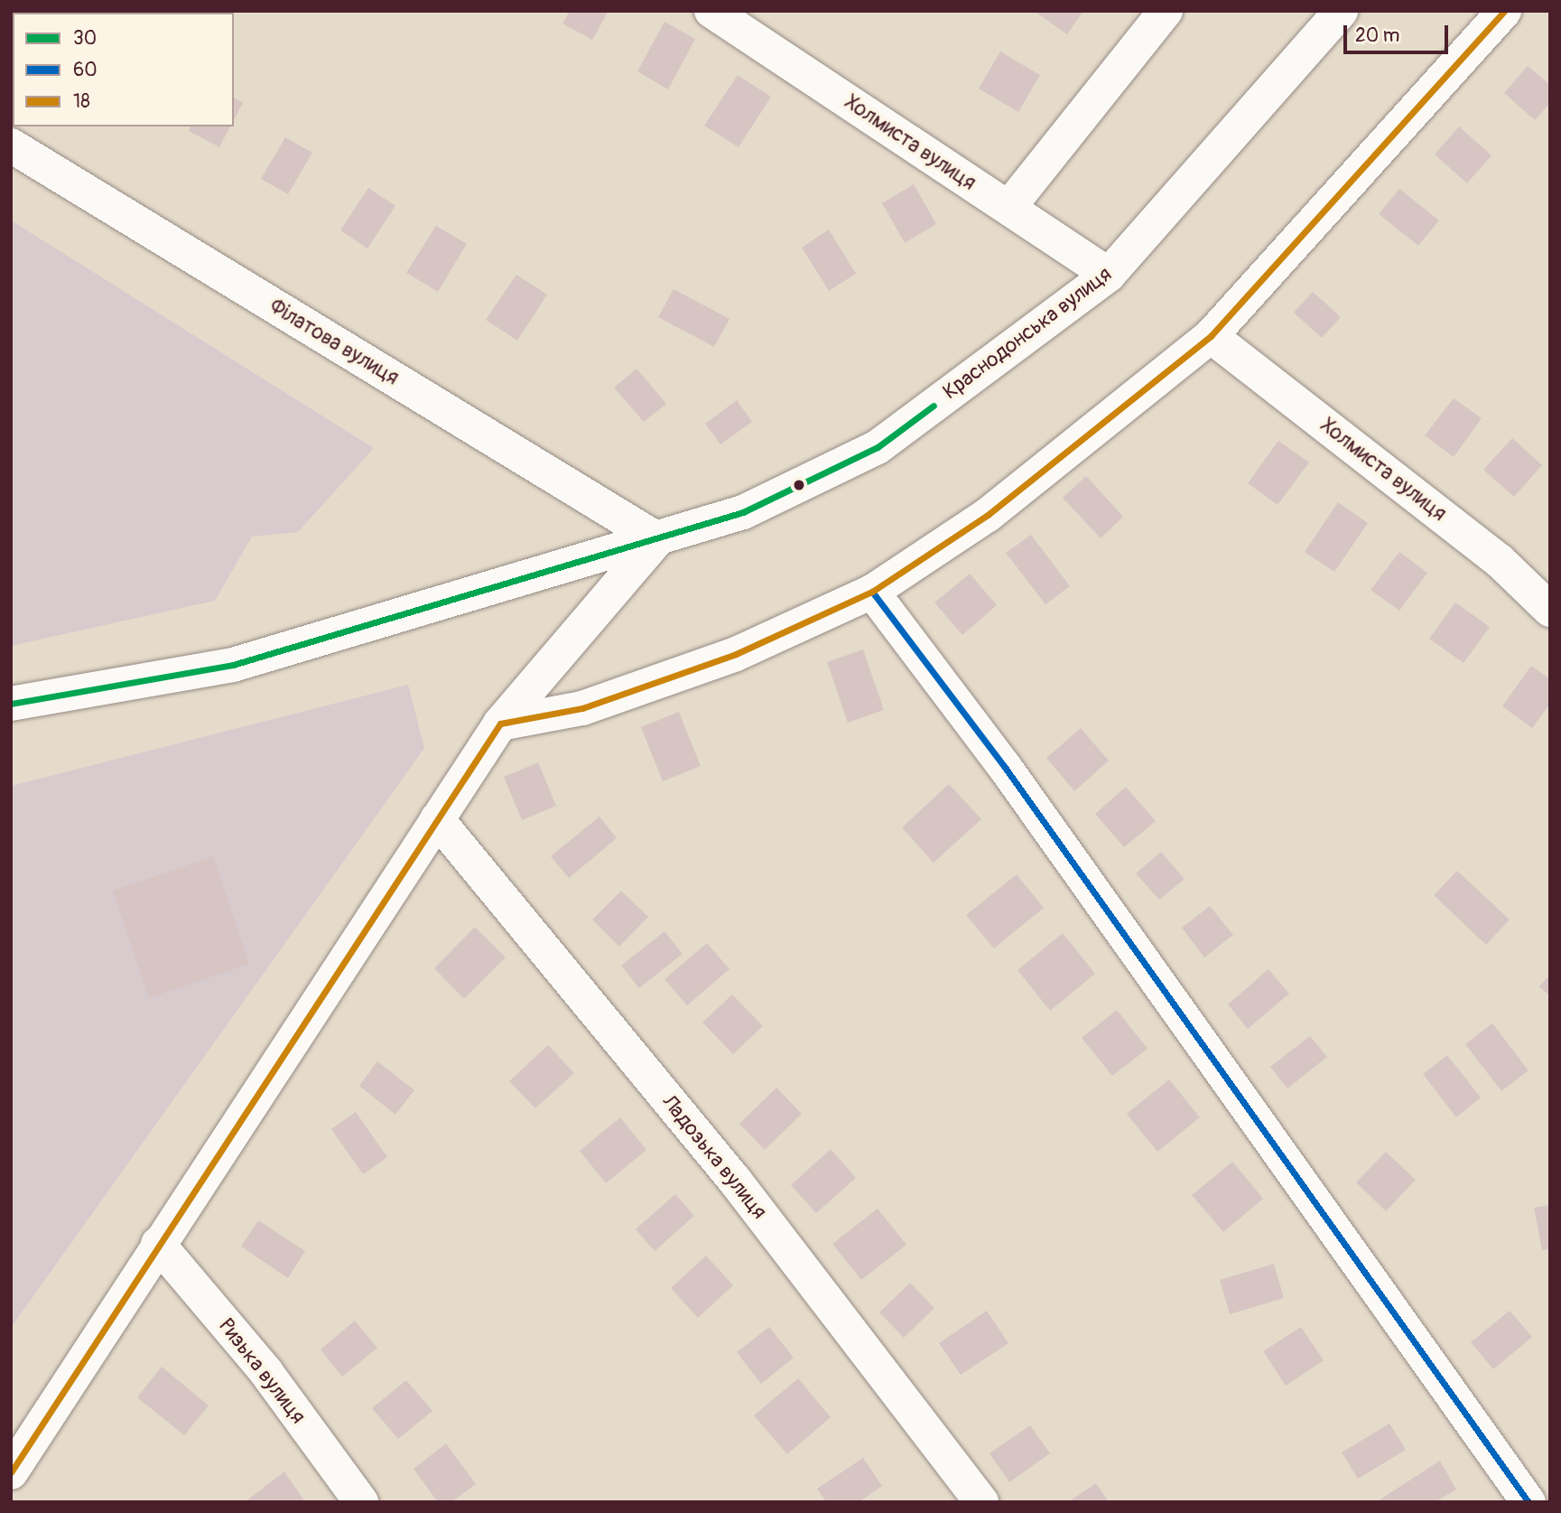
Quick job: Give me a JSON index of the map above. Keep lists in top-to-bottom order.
{
  "streets": {
    "street": [
      "Холмиста вулиця",
      "Краснодонська вулиця",
      "Філатова вулиця",
      "Ладозька вулиця",
      "Ризька вулиця"
    ]
  },
  "crossings": [
    ["Холмиста вулиця", "Краснодонська вулиця"],
    ["Краснодонська вулиця", "Філатова вулиця"]
  ],
  "lines": ["transit line 18", "transit line 30", "transit line 60"],
  "legend": ["30", "60", "18"],
  "scale_bar": "20 m"
}
